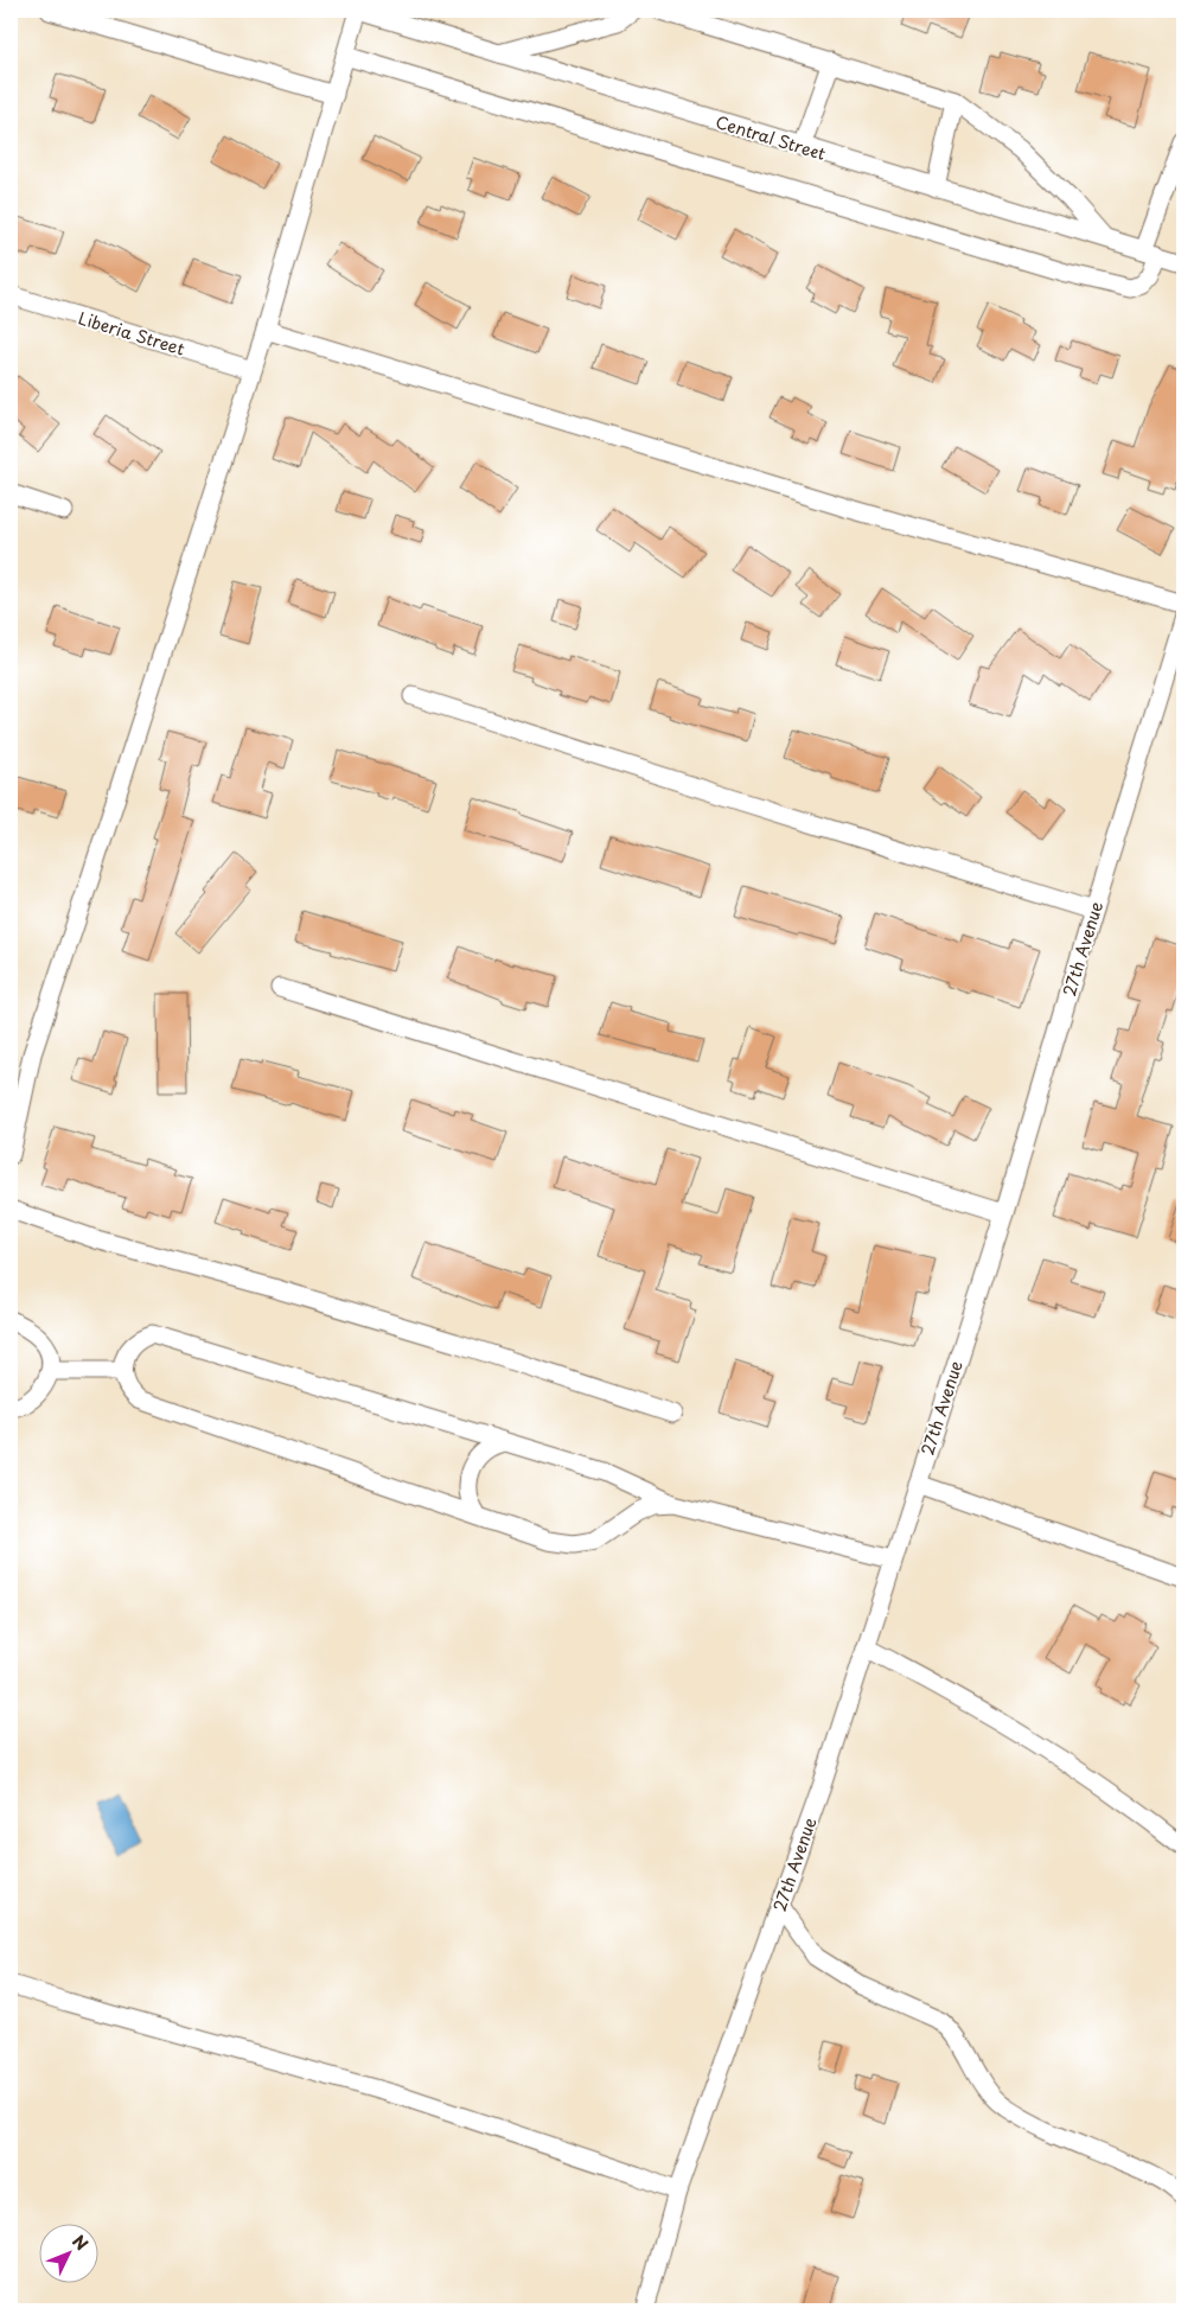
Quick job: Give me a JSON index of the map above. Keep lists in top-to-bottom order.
{
  "streets": {
    "street": ["Central Street", "Liberia Street", "27th Avenue"]
  },
  "north": "top right"
}
